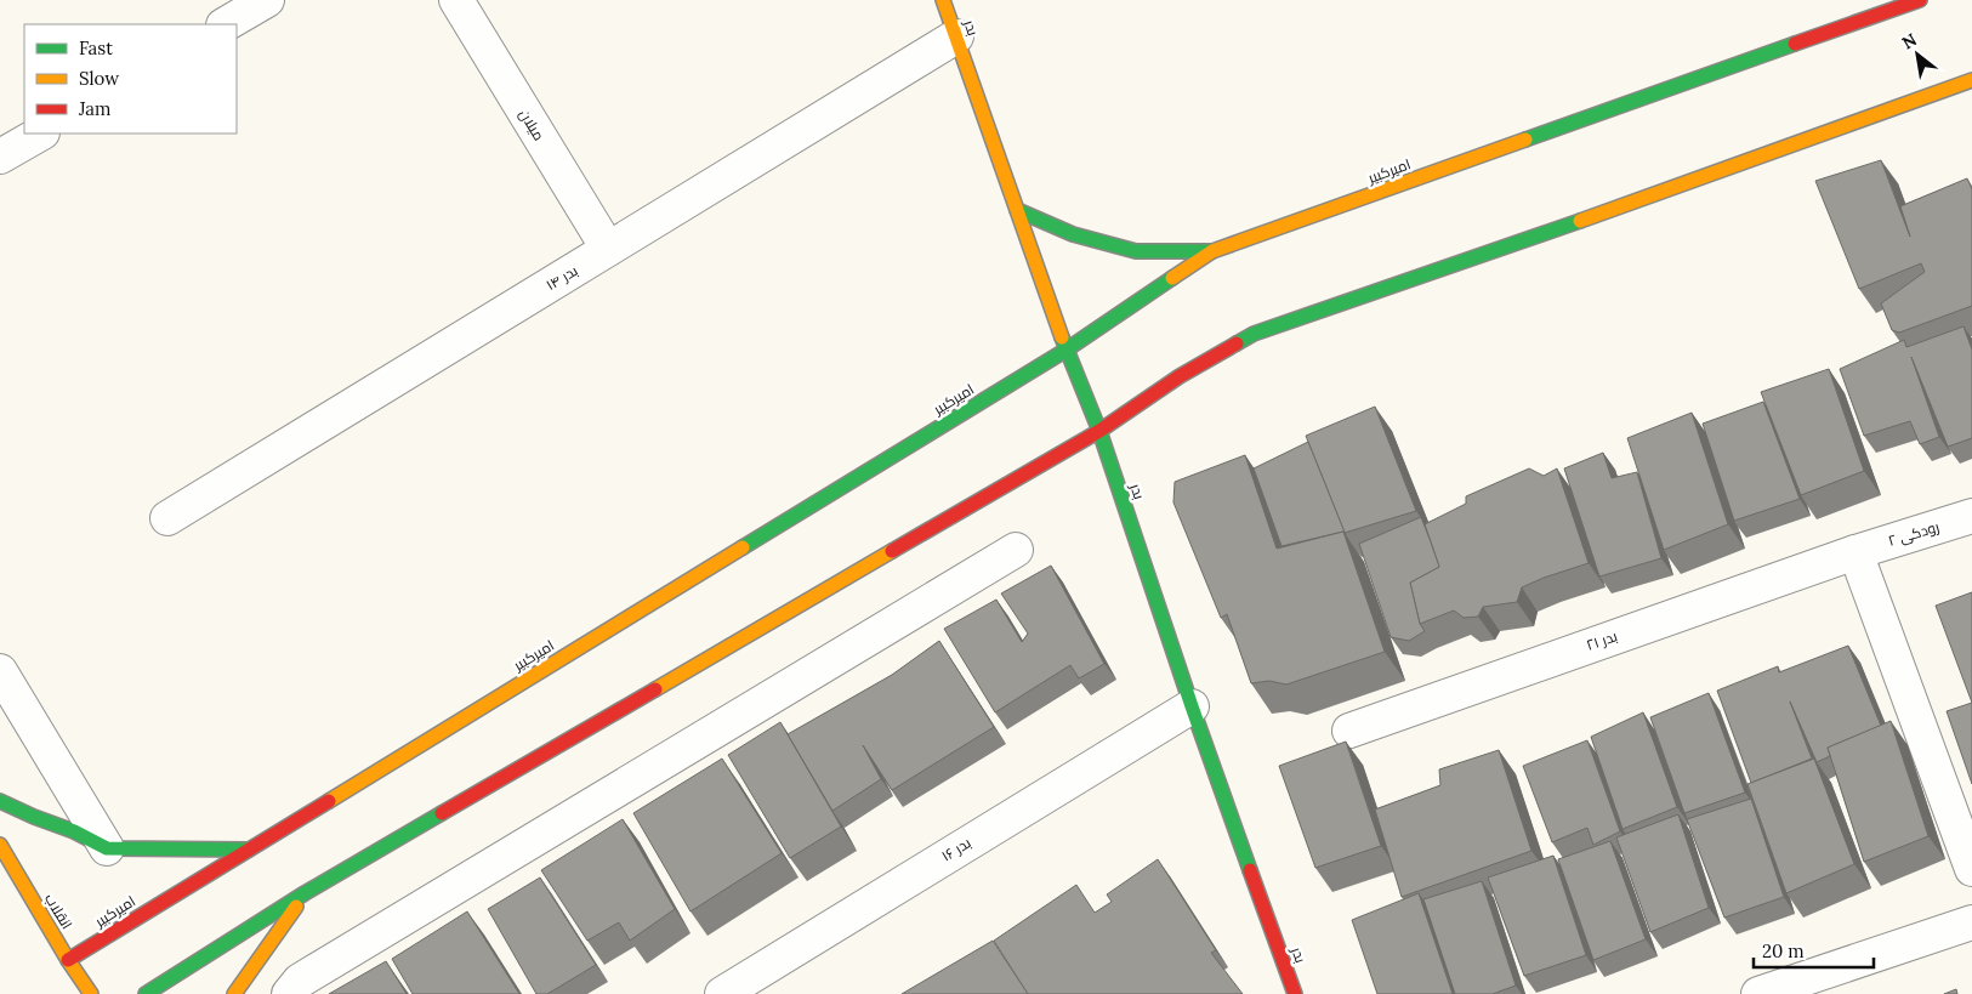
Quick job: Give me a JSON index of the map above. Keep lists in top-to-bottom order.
{
  "streets": {
    "street": [
      "بدر",
      "میلان",
      "امیرکبیر",
      "بدر ۱۴",
      "رودکی ۲",
      "بدر ۲۱",
      "بدر ۱۶",
      "انقلاب"
    ]
  },
  "crossings": [
    ["بدر", "امیرکبیر"],
    ["بدر", "بدر ۱۴"],
    ["بدر", "بدر ۱۶"],
    ["میلان", "بدر ۱۴"],
    ["امیرکبیر", "انقلاب"],
    ["رودکی ۲", "بدر ۲۱"]
  ],
  "legend": ["Fast", "Slow", "Jam"],
  "scale_bar": "20 m",
  "north": "top left"
}
